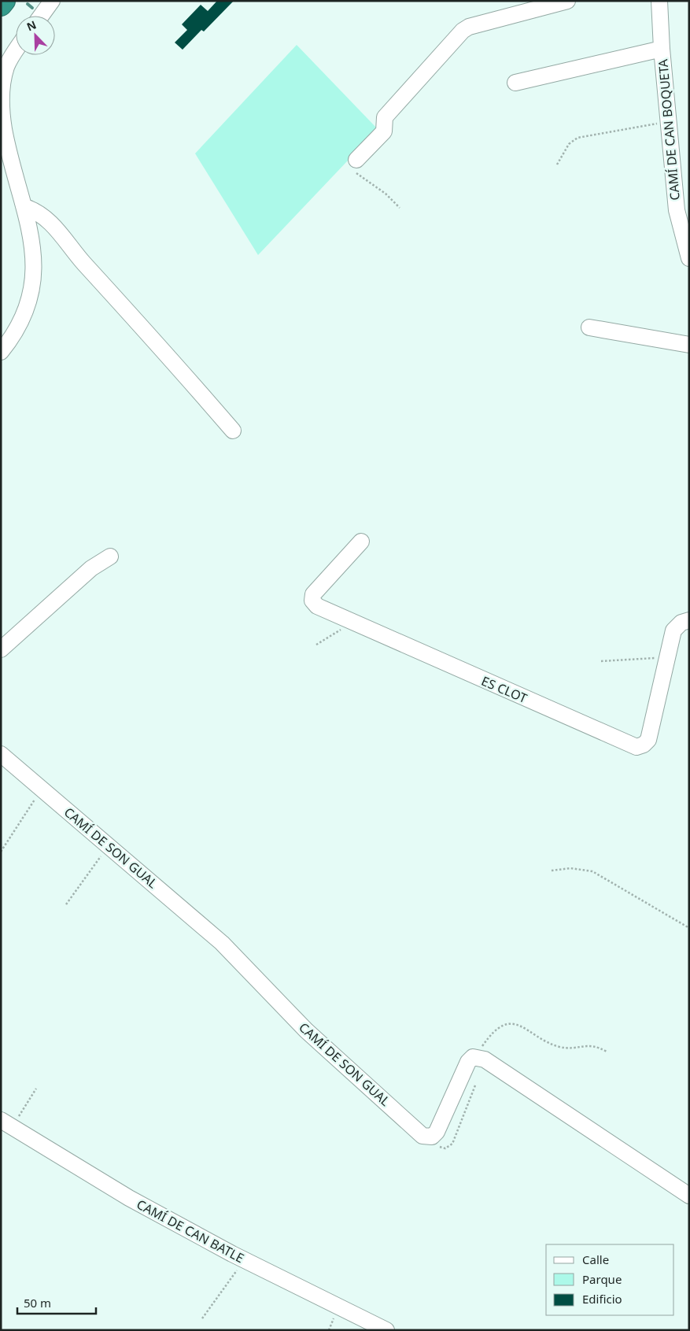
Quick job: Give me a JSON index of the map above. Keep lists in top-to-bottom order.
{
  "streets": {
    "street": [
      "CAMÍ DE CAN BOQUETA",
      "ES CLOT",
      "CAMÍ DE SON GUAL",
      "CAMÍ DE CAN BATLE"
    ]
  },
  "legend": ["Calle", "Parque", "Edificio"],
  "scale_bar": "50 m",
  "north": "top left"
}
